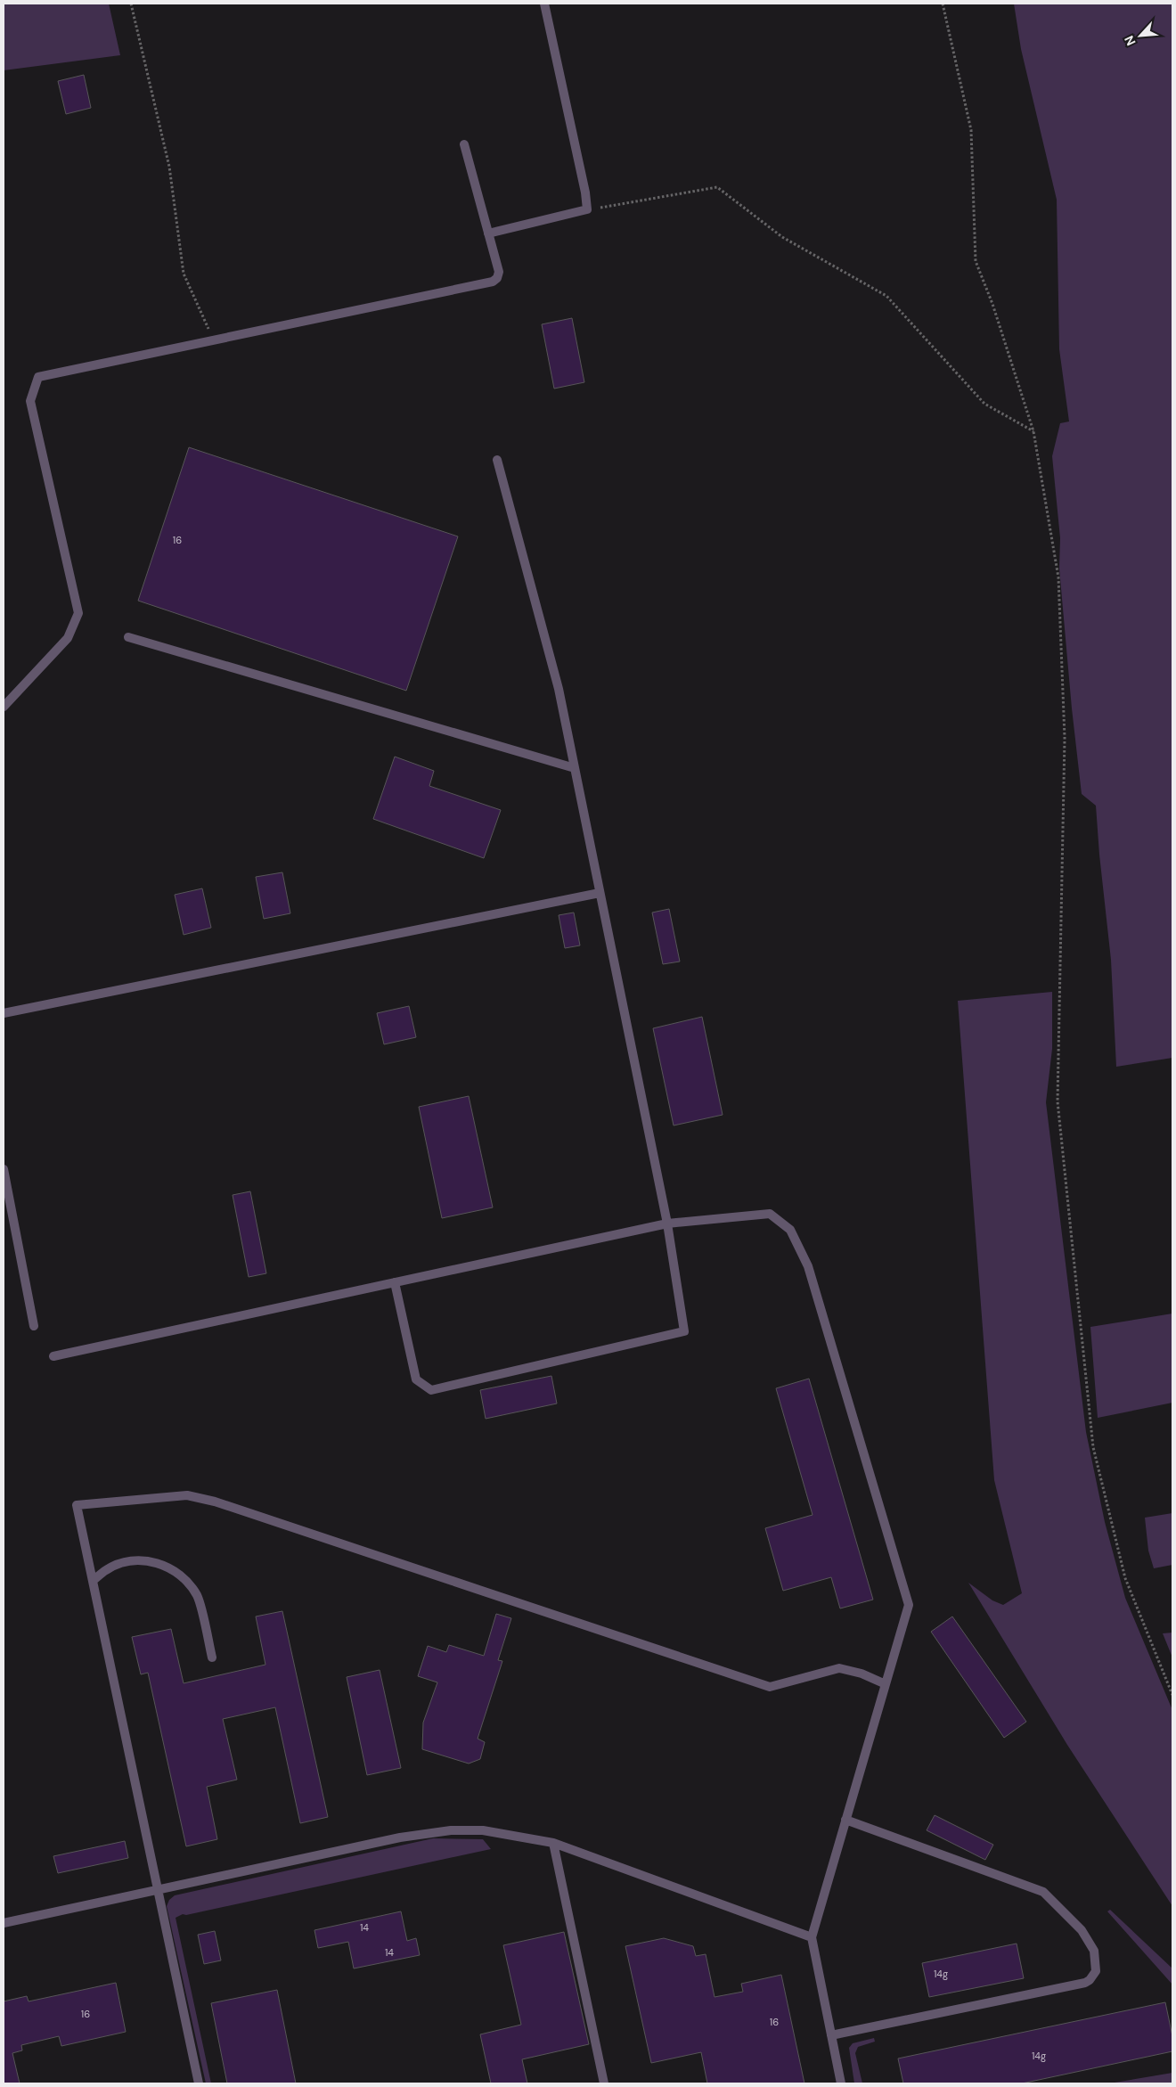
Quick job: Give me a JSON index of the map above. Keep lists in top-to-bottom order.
{
  "house_numbers": [
    "16",
    "14",
    "14",
    "14g",
    "16",
    "16",
    "14g"
  ],
  "north": "bottom left"
}
